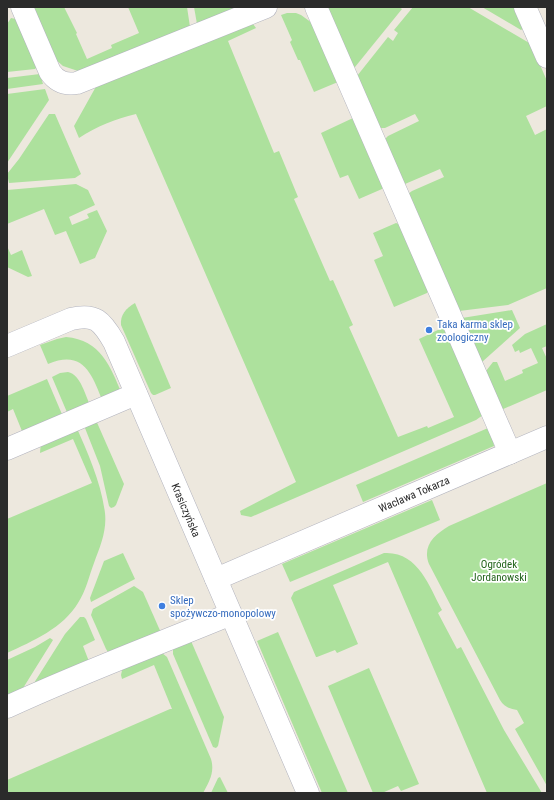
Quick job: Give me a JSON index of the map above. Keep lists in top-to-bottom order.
{
  "streets": {
    "street": ["Wacława Tokarza", "Krasiczyńska"]
  },
  "crossings": [
    ["Wacława Tokarza", "Krasiczyńska"]
  ],
  "parks": ["Ogródek Jordanowski"],
  "places": ["Taka karma sklep zoologiczny", "Sklep spożywczo-monopolowy"]
}
